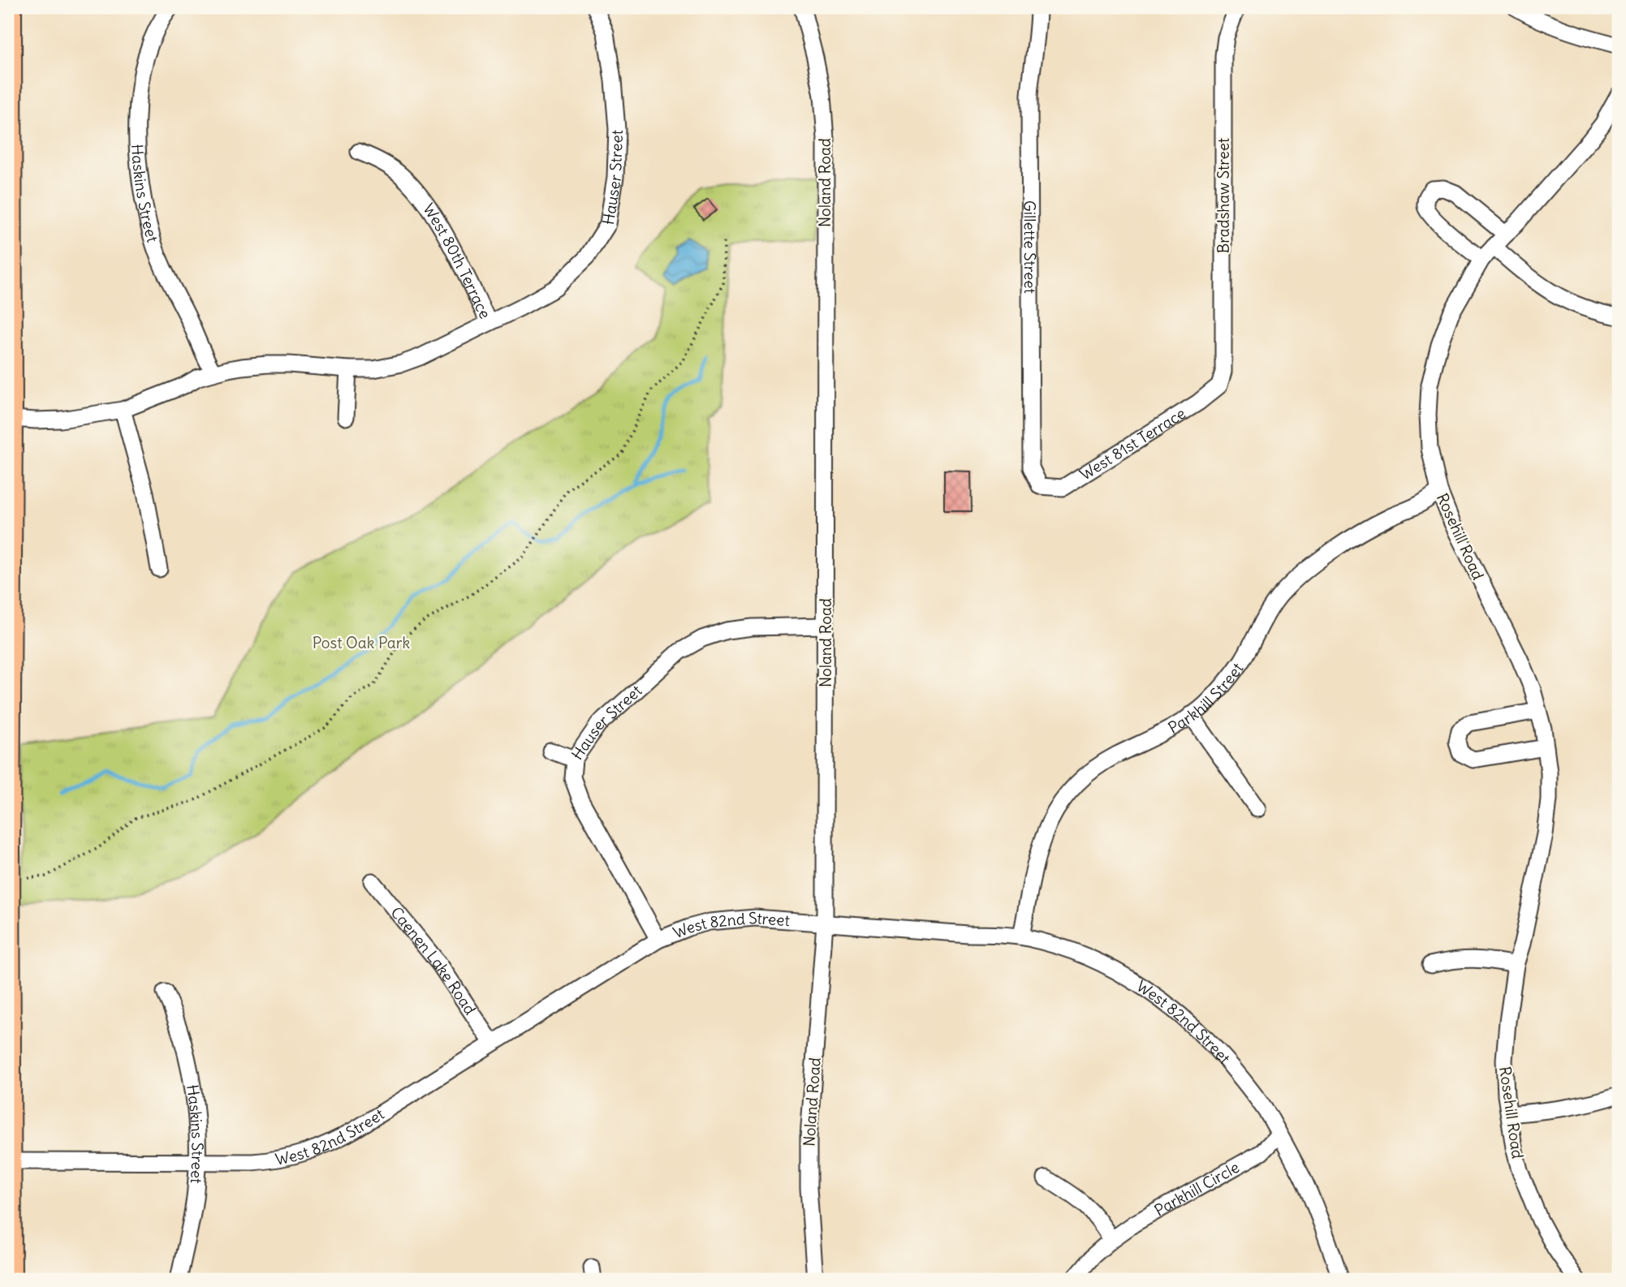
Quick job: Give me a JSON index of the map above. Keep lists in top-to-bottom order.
{
  "streets": {
    "street": [
      "Hauser Street",
      "Noland Road",
      "Haskins Street",
      "Bradshaw Street",
      "Gillette Street",
      "West 80th Terrace",
      "West 81st Terrace",
      "Rosehill Road",
      "Parkhill Street",
      "West 82nd Street",
      "Caenen Lake Road",
      "Parkhill Circle"
    ]
  },
  "crossings": [
    ["Hauser Street", "Noland Road"],
    ["Hauser Street", "West 80th Terrace"],
    ["Hauser Street", "West 82nd Street"],
    ["Noland Road", "West 82nd Street"],
    ["Haskins Street", "West 80th Terrace"],
    ["Haskins Street", "West 82nd Street"],
    ["Bradshaw Street", "West 81st Terrace"],
    ["Gillette Street", "West 81st Terrace"],
    ["Rosehill Road", "Parkhill Street"],
    ["Parkhill Street", "West 82nd Street"],
    ["West 82nd Street", "Caenen Lake Road"],
    ["West 82nd Street", "Parkhill Circle"]
  ],
  "parks": ["Post Oak Park"]
}
